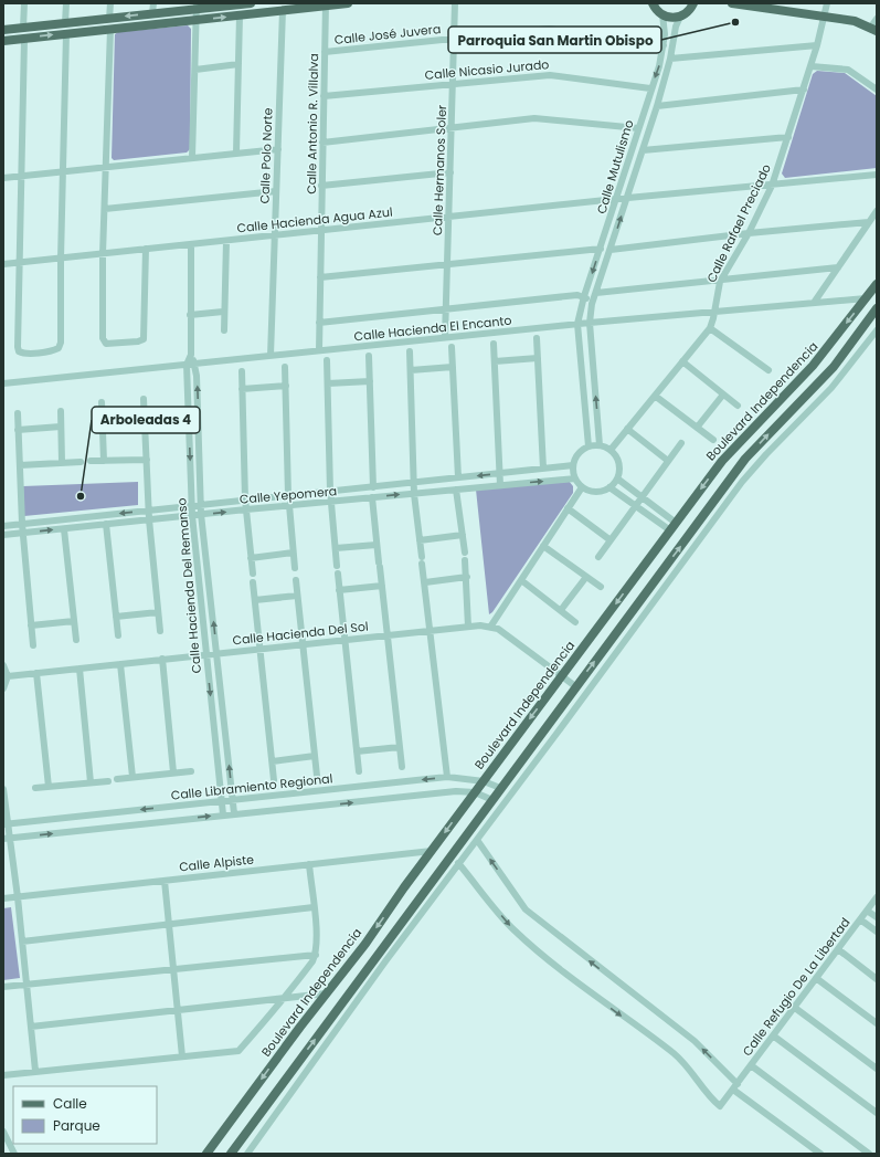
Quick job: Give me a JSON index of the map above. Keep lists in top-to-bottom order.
{
  "streets": {
    "main road": ["Boulevard Independencia"],
    "street": [
      "Calle José Juvera",
      "Calle Nicasio Jurado",
      "Calle Antonio R. Villalva",
      "Calle Polo Norte",
      "Calle Mutulismo",
      "Calle Hermanos Soler",
      "Calle Hacienda Agua Azul",
      "Calle Rafael Preciado",
      "Calle Hacienda El Encanto",
      "Calle Yepomera",
      "Calle Hacienda Del Remanso",
      "Calle Hacienda Del Sol",
      "Calle Libramiento Regional",
      "Calle Alpiste",
      "Calle Refugio De La Libertad"
    ]
  },
  "crossings": [
    ["Calle José Juvera", "Calle Antonio R. Villalva"],
    ["Calle José Juvera", "Calle Mutulismo"],
    ["Calle José Juvera", "Calle Hermanos Soler"],
    ["Calle Nicasio Jurado", "Calle Antonio R. Villalva"],
    ["Calle Nicasio Jurado", "Calle Mutulismo"],
    ["Calle Nicasio Jurado", "Calle Hermanos Soler"],
    ["Calle Antonio R. Villalva", "Calle Hacienda Agua Azul"],
    ["Calle Antonio R. Villalva", "Calle Hacienda El Encanto"],
    ["Calle Polo Norte", "Calle Hacienda Agua Azul"],
    ["Calle Polo Norte", "Calle Hacienda El Encanto"],
    ["Calle Mutulismo", "Calle Hacienda Agua Azul"],
    ["Calle Mutulismo", "Calle Rafael Preciado"],
    ["Calle Mutulismo", "Calle Hacienda El Encanto"],
    ["Calle Mutulismo", "Calle Yepomera"],
    ["Calle Hermanos Soler", "Calle Hacienda Agua Azul"],
    ["Calle Hermanos Soler", "Calle Hacienda El Encanto"],
    ["Calle Hacienda Agua Azul", "Calle Rafael Preciado"],
    ["Calle Hacienda Agua Azul", "Calle Hacienda Del Remanso"],
    ["Calle Rafael Preciado", "Calle Hacienda El Encanto"],
    ["Calle Rafael Preciado", "Calle Yepomera"],
    ["Calle Hacienda El Encanto", "Boulevard Independencia"],
    ["Calle Hacienda El Encanto", "Calle Hacienda Del Remanso"],
    ["Boulevard Independencia", "Calle Libramiento Regional"],
    ["Boulevard Independencia", "Calle Alpiste"],
    ["Calle Yepomera", "Calle Hacienda Del Remanso"],
    ["Calle Hacienda Del Remanso", "Calle Hacienda Del Sol"],
    ["Calle Hacienda Del Remanso", "Calle Libramiento Regional"]
  ],
  "places": ["Parroquia San Martin Obispo", "Arboleadas 4"],
  "legend": ["Calle", "Parque"]
}
